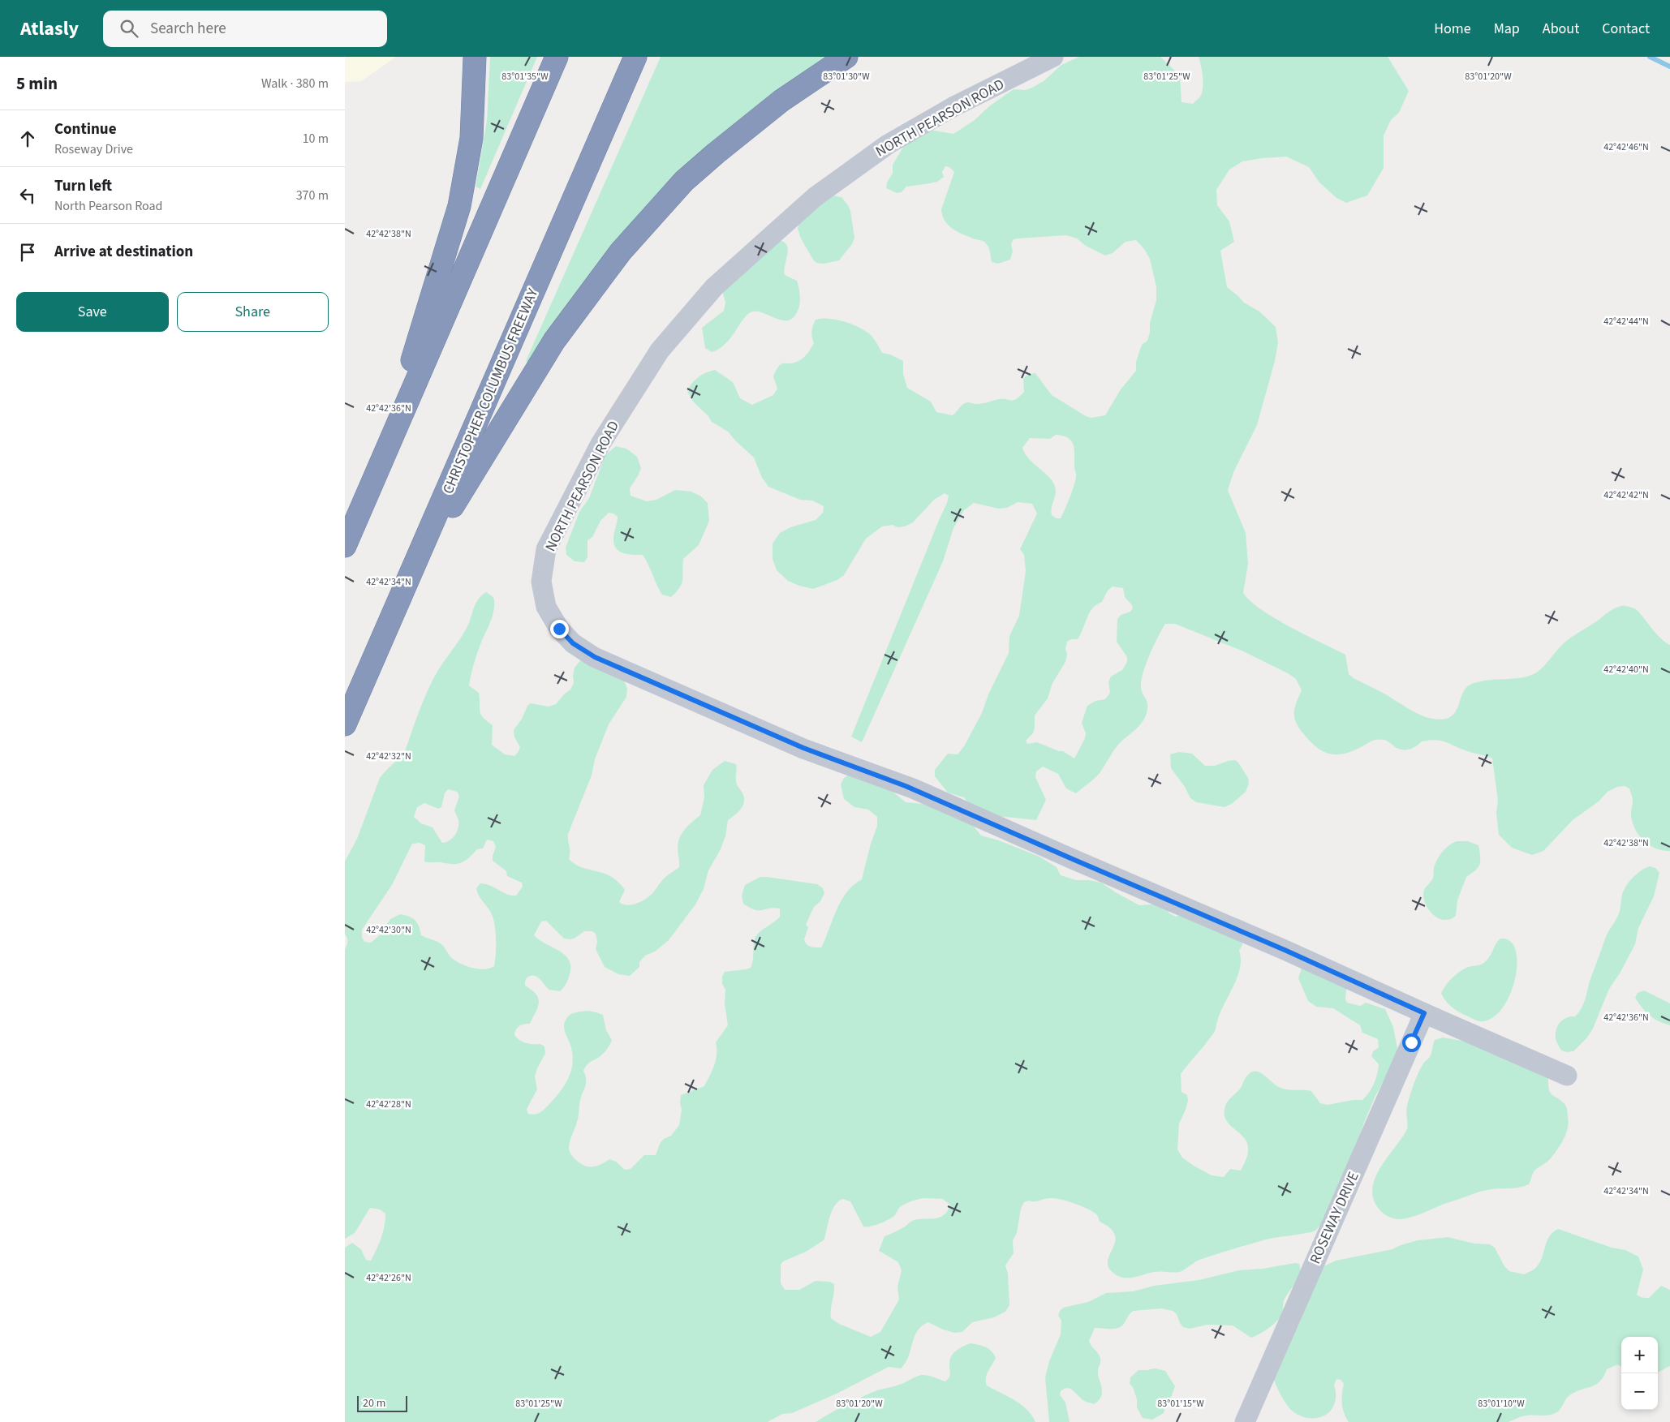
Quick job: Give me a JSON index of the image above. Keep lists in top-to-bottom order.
{
  "streets": {
    "highway": ["CHRISTOPHER COLUMBUS FREEWAY"],
    "street": ["NORTH PEARSON ROAD", "ROSEWAY DRIVE"]
  },
  "crossings": [
    ["NORTH PEARSON ROAD", "ROSEWAY DRIVE"]
  ],
  "scale_bar": "20 m",
  "page": {
    "header": "Atlasly",
    "search": "Search here",
    "nav": [
      "Home",
      "Map",
      "About",
      "Contact"
    ],
    "heading": ["5 min", "Walk · 380 m"],
    "list": [
      ["Continue", "Roseway Drive", "10 m"],
      ["Turn left", "North Pearson Road", "370 m"],
      "Arrive at destination"
    ],
    "buttons": ["Save", "Share"],
    "map_buttons": ["+", "−"],
    "scale": "20 m"
  },
  "coordinates": [
    "83°01'35\"W",
    "83°01'30\"W",
    "83°01'25\"W",
    "83°01'20\"W",
    "42°42'46\"N",
    "42°42'38\"N",
    "42°42'44\"N",
    "42°42'36\"N",
    "42°42'42\"N",
    "42°42'34\"N",
    "42°42'40\"N",
    "42°42'32\"N",
    "42°42'30\"N",
    "42°42'28\"N",
    "42°42'26\"N",
    "83°01'15\"W",
    "83°01'10\"W"
  ]
}
